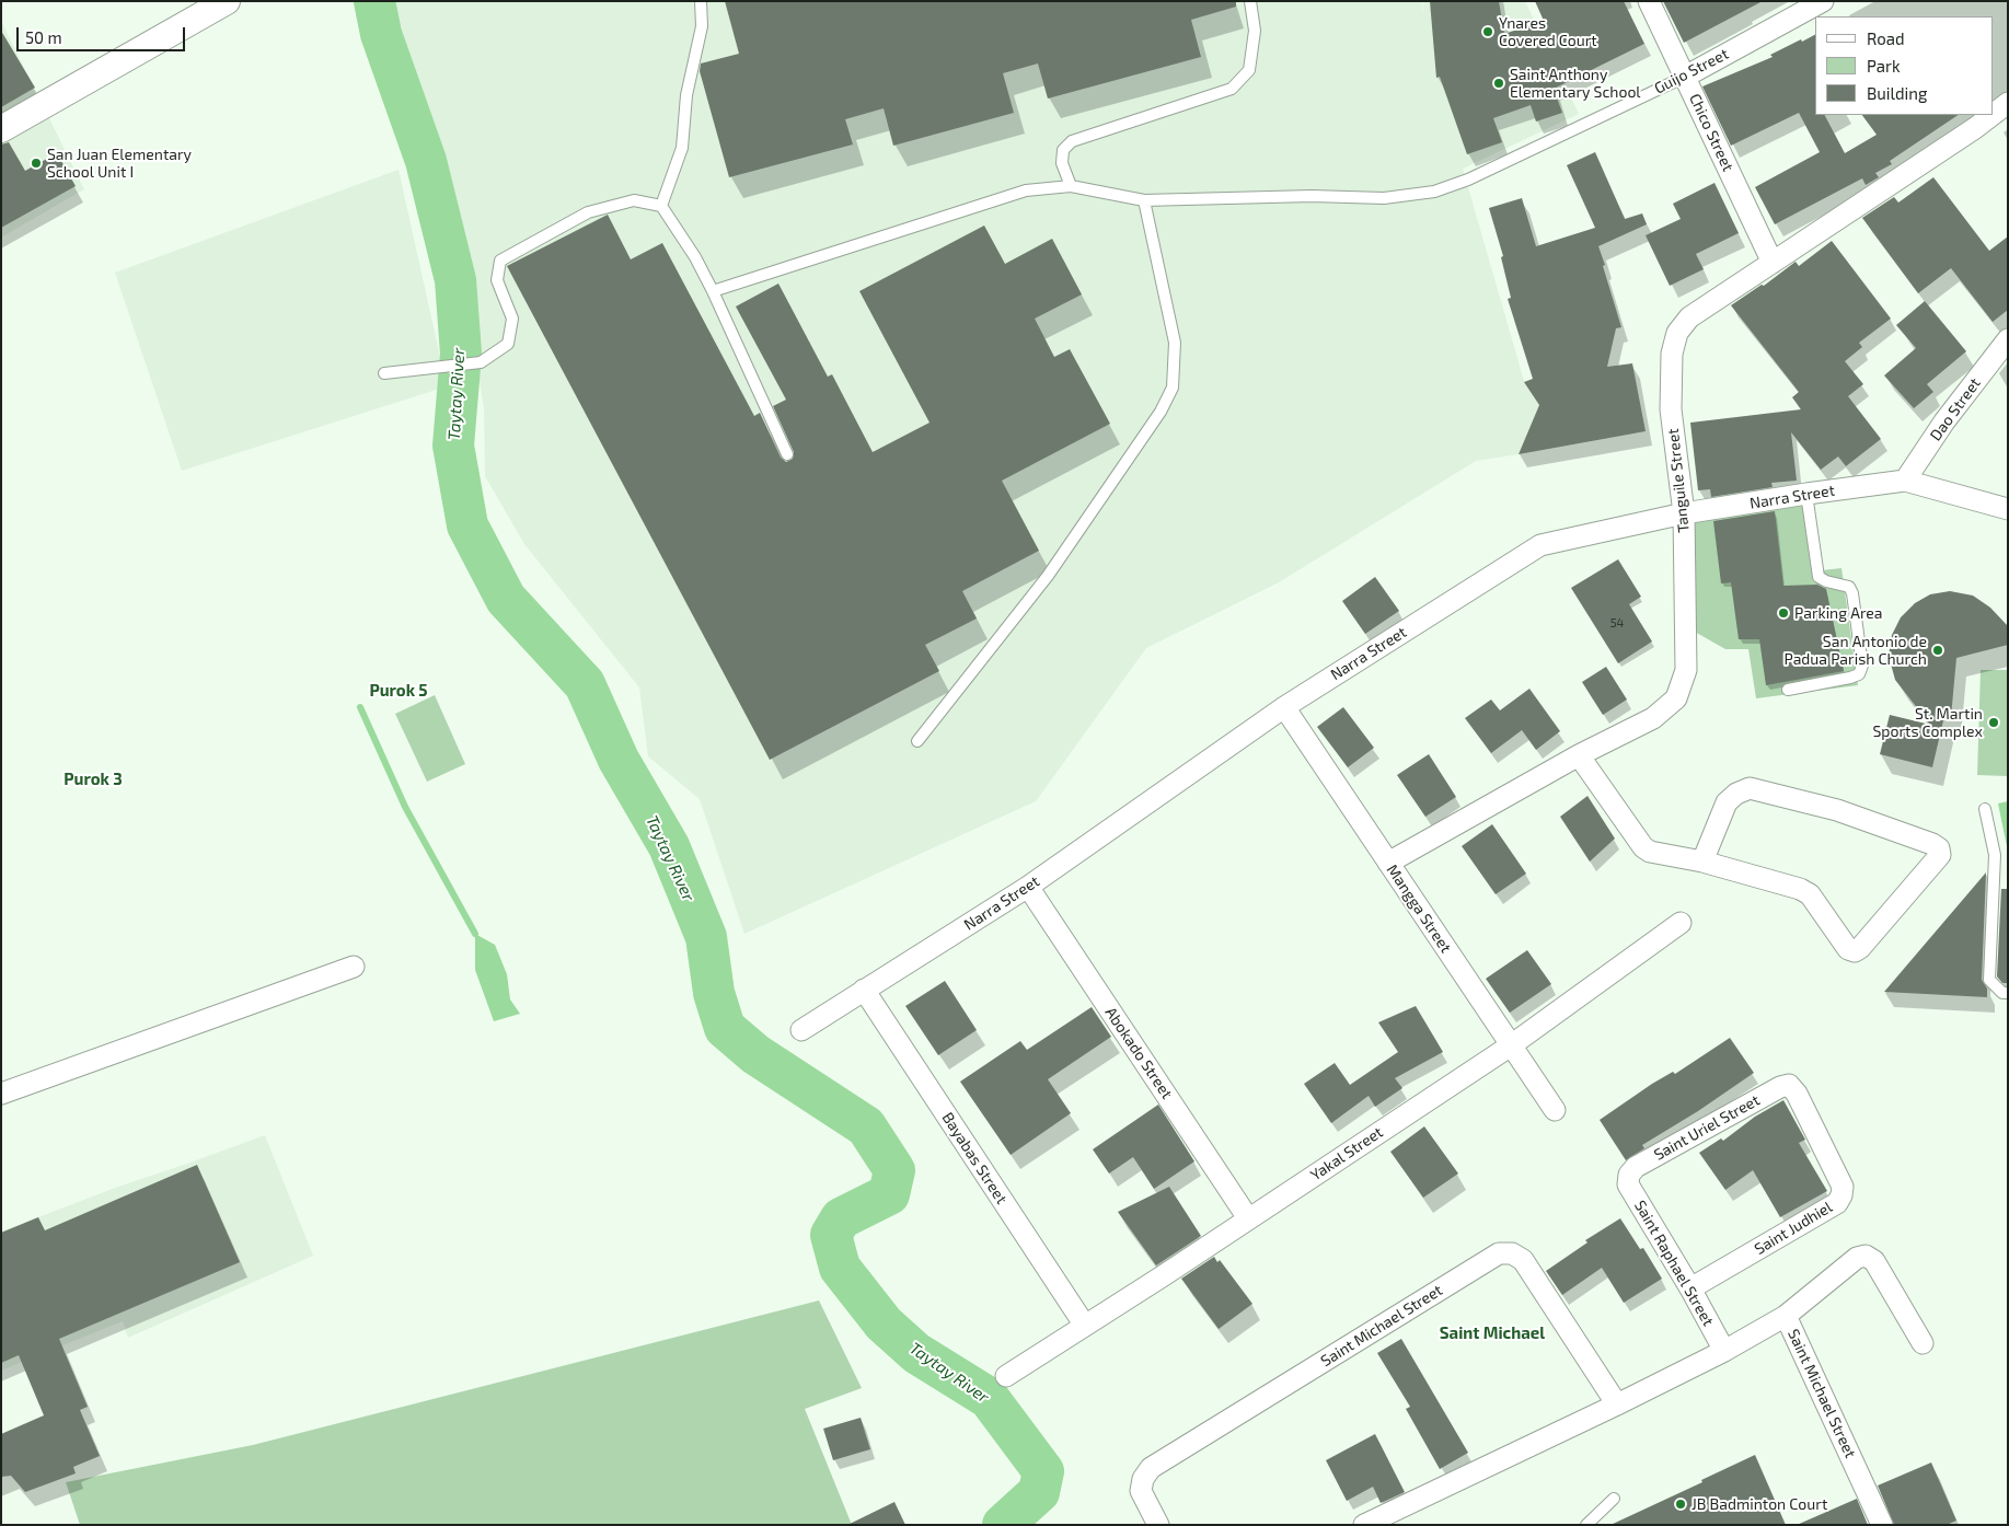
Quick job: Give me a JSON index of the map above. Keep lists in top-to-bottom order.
{
  "streets": {
    "street": [
      "Guijo Street",
      "Chico Street",
      "Dao Street",
      "Tanguile Street",
      "Narra Street",
      "Mangga Street",
      "Abokado Street",
      "Saint Uriel Street",
      "Yakal Street",
      "Bayabas Street",
      "Saint Judhiel",
      "Saint Raphael Street",
      "Saint Michael Street"
    ]
  },
  "crossings": [
    ["Guijo Street", "Chico Street"],
    ["Chico Street", "Tanguile Street"],
    ["Dao Street", "Narra Street"],
    ["Tanguile Street", "Narra Street"],
    ["Tanguile Street", "Mangga Street"],
    ["Narra Street", "Mangga Street"],
    ["Narra Street", "Abokado Street"],
    ["Narra Street", "Bayabas Street"],
    ["Mangga Street", "Yakal Street"],
    ["Abokado Street", "Yakal Street"],
    ["Saint Uriel Street", "Saint Judhiel"],
    ["Saint Uriel Street", "Saint Raphael Street"],
    ["Yakal Street", "Bayabas Street"],
    ["Saint Judhiel", "Saint Raphael Street"],
    ["Saint Raphael Street", "Saint Michael Street"]
  ],
  "districts": ["Purok 5", "Purok 3", "Saint Michael"],
  "water": ["Taytay River"],
  "places": [
    "Ynares Covered Court",
    "Saint Anthony Elementary School",
    "San Juan Elementary School Unit I",
    "Parking Area",
    "San Antonio de Padua Parish Church",
    "St. Martin Sports Complex",
    "JB Badminton Court"
  ],
  "house_numbers": ["54"],
  "legend": ["Road", "Park", "Building"],
  "scale_bar": "50 m"
}
